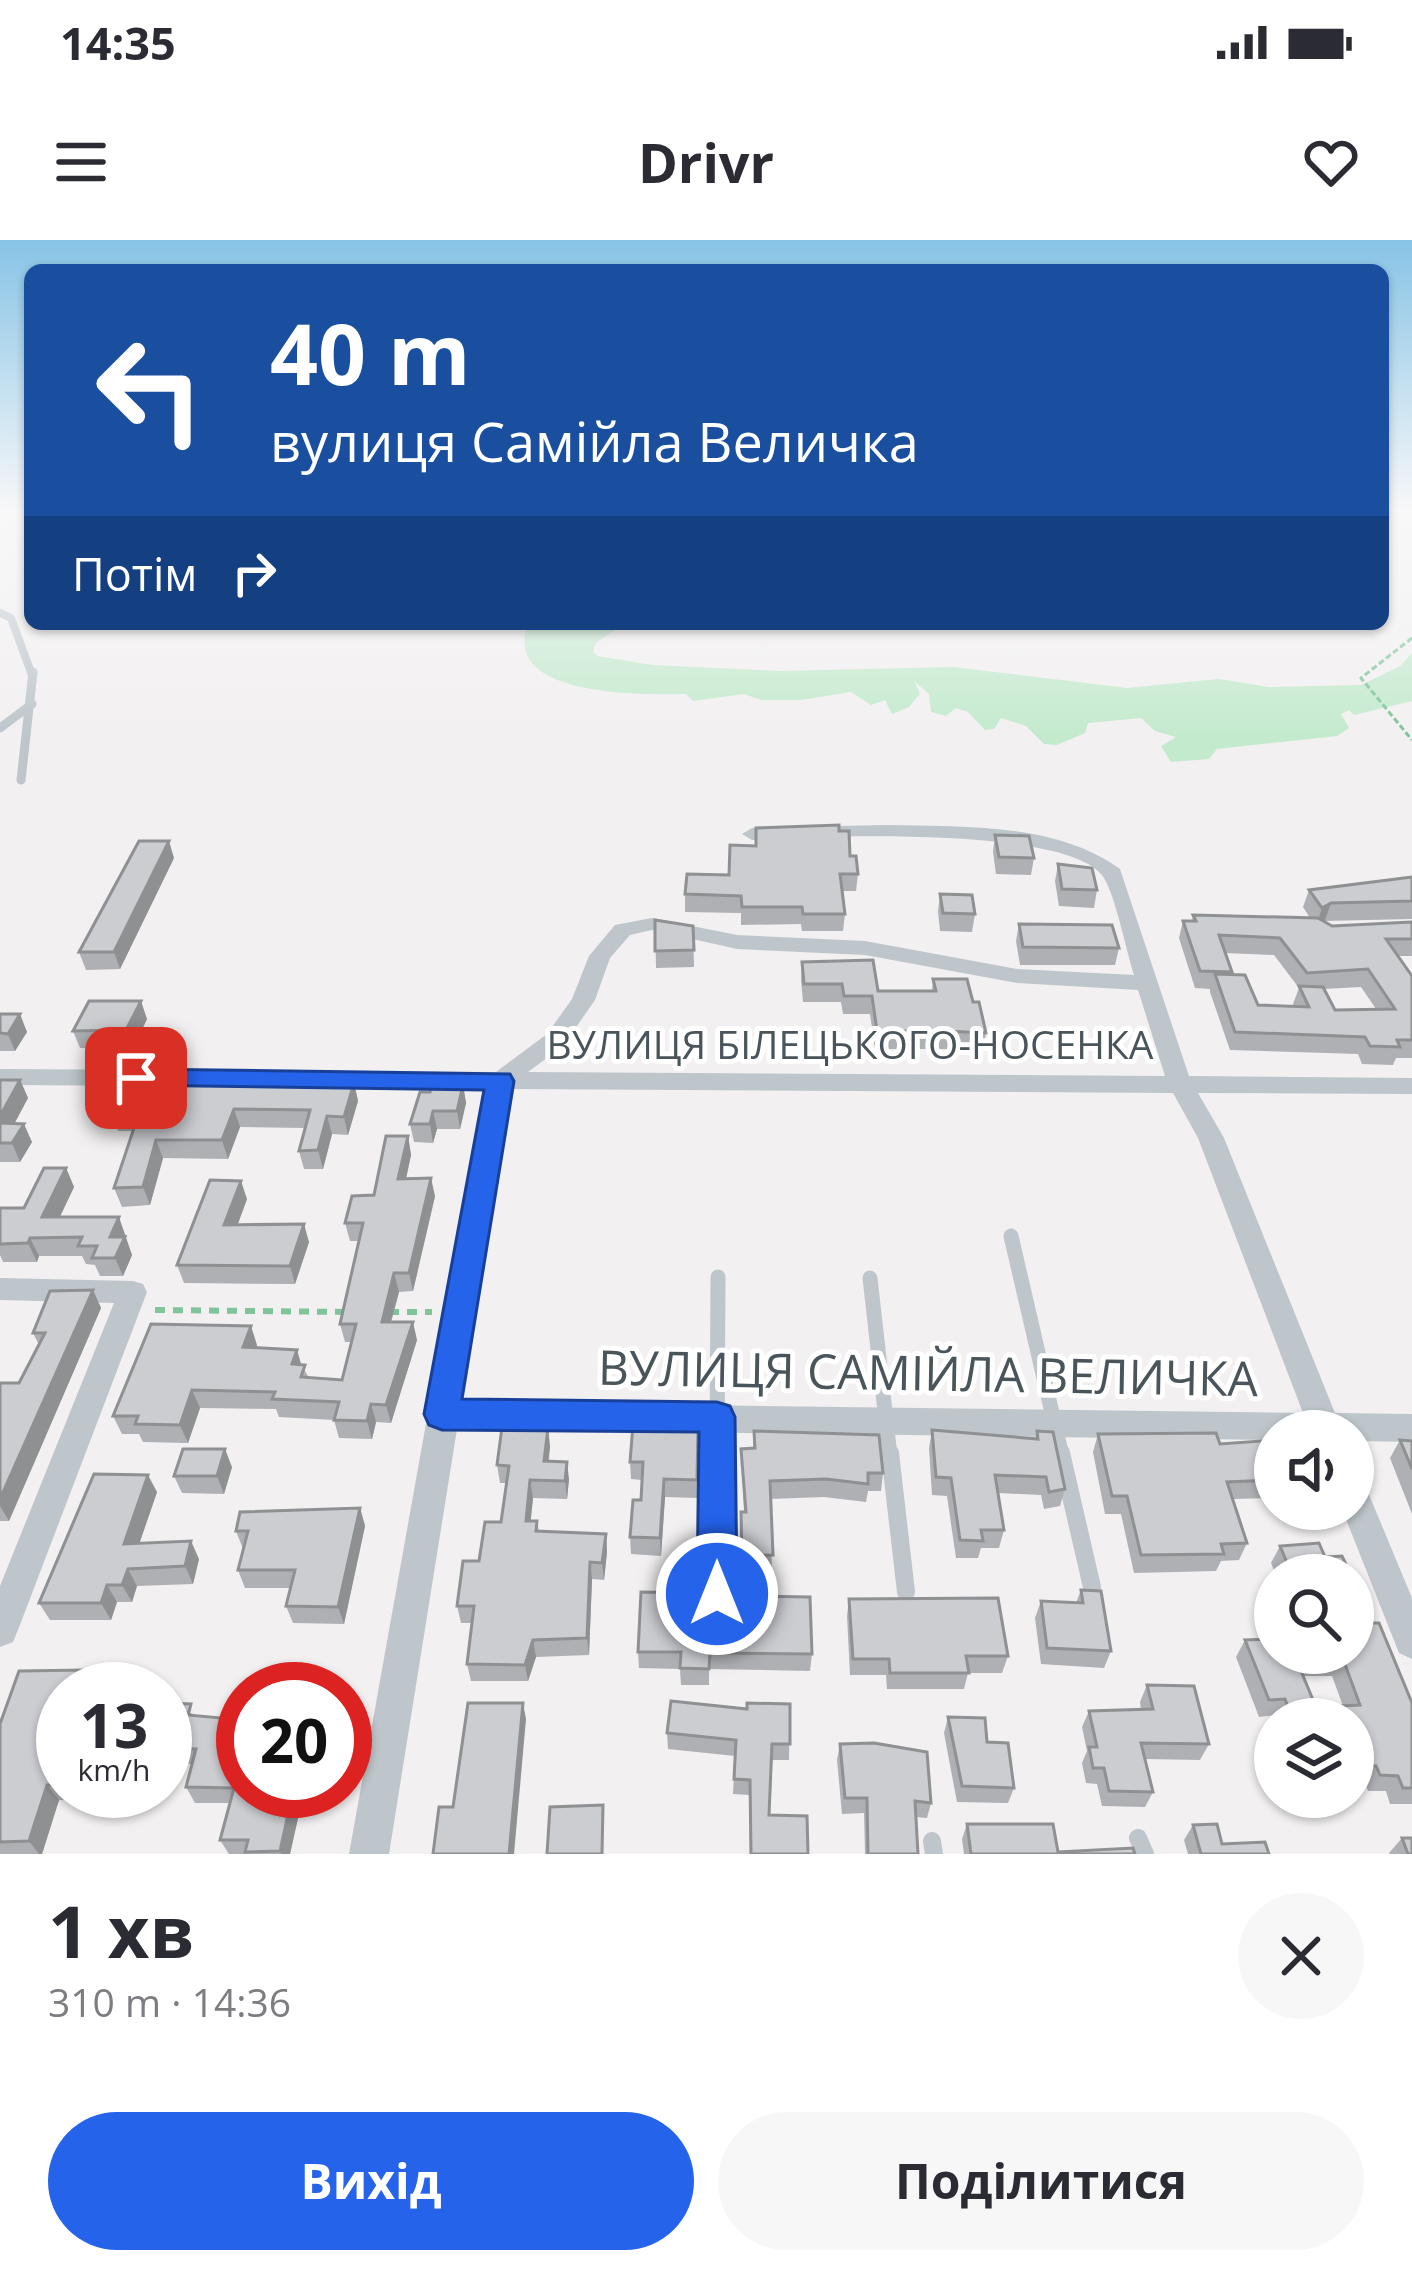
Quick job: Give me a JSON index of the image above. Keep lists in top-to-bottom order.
{
  "streets": {
    "street": ["ВУЛИЦЯ БІЛЕЦЬКОГО-НОСЕНКА", "ВУЛИЦЯ САМІЙЛА ВЕЛИЧКА"]
  },
  "page": {
    "status": "14:35",
    "header": "Drivr",
    "turn": ["40 m", "вулиця Самійла Величка"],
    "then": "Потім",
    "speed": "13 km/h",
    "limit": "20",
    "heading": ["1 хв", "310 m · 14:36"],
    "buttons": ["Вихід", "Поділитися"]
  }
}
